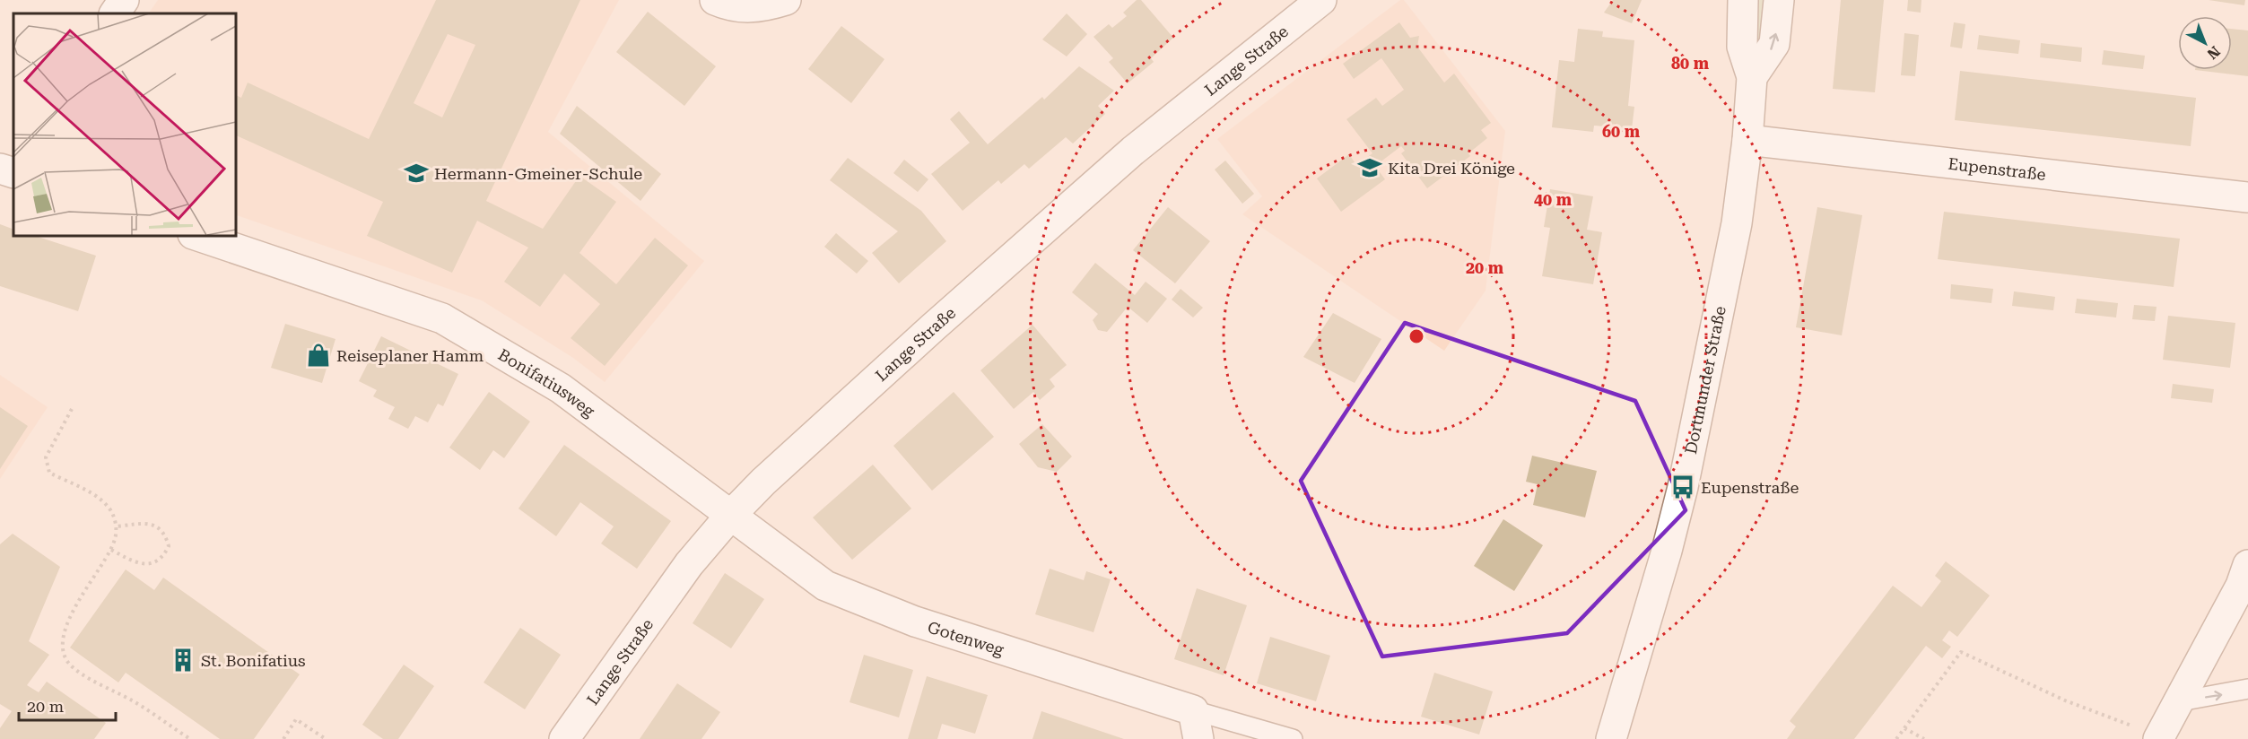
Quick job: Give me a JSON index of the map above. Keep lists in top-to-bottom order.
{
  "streets": {
    "street": [
      "Lange Straße",
      "Eupenstraße",
      "Dortmunder Straße",
      "Bonifatiusweg",
      "Gotenweg"
    ]
  },
  "crossings": [
    ["Lange Straße", "Bonifatiusweg"],
    ["Lange Straße", "Gotenweg"],
    ["Eupenstraße", "Dortmunder Straße"],
    ["Bonifatiusweg", "Gotenweg"]
  ],
  "places": {
    "school or university": ["Kita Drei Könige", "Hermann-Gmeiner-Schule"],
    "shop": ["Reiseplaner Hamm"],
    "bus stop": ["Eupenstraße"],
    "building": ["St. Bonifatius"]
  },
  "scale_bar": "20 m",
  "north": "bottom right",
  "rings": [
    "80 m",
    "60 m",
    "40 m",
    "20 m"
  ]
}
